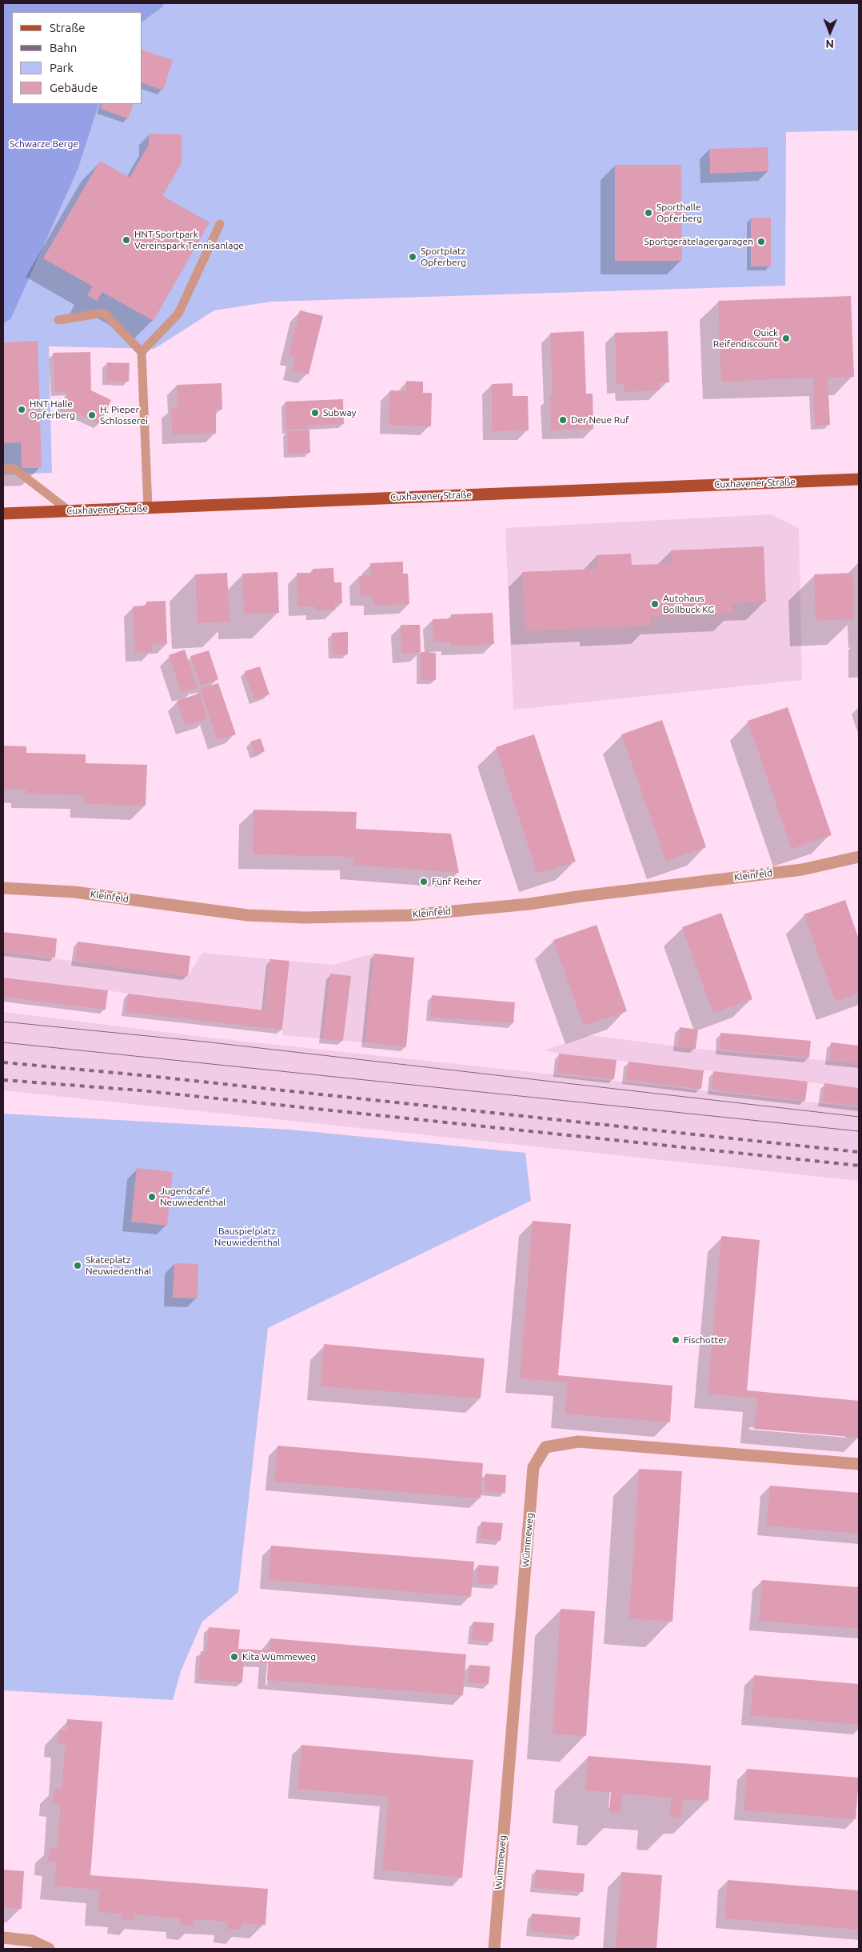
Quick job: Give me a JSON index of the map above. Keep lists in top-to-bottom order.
{
  "streets": {
    "main road": ["Cuxhavener Straße"],
    "street": ["Kleinfeld", "Wümmeweg"]
  },
  "parks": ["Schwarze Berge", "Bauspielplatz Neuwiedenthal"],
  "places": [
    "Sporthalle Opferberg",
    "HNT Sportpark Vereinspark Tennisanlage",
    "Sportgerätelagergaragen",
    "Sportplatz Opferberg",
    "Quick Reifendiscount",
    "HNT Halle Opferberg",
    "Subway",
    "H. Pieper Schlosserei",
    "Der Neue Ruf",
    "Autohaus Bollbuck KG",
    "Fünf Reiher",
    "Jugendcafé Neuwiedenthal",
    "Skateplatz Neuwiedenthal",
    "Fischotter",
    "Kita Wümmeweg"
  ],
  "legend": [
    "Straße",
    "Bahn",
    "Park",
    "Gebäude"
  ],
  "north": "bottom"
}
